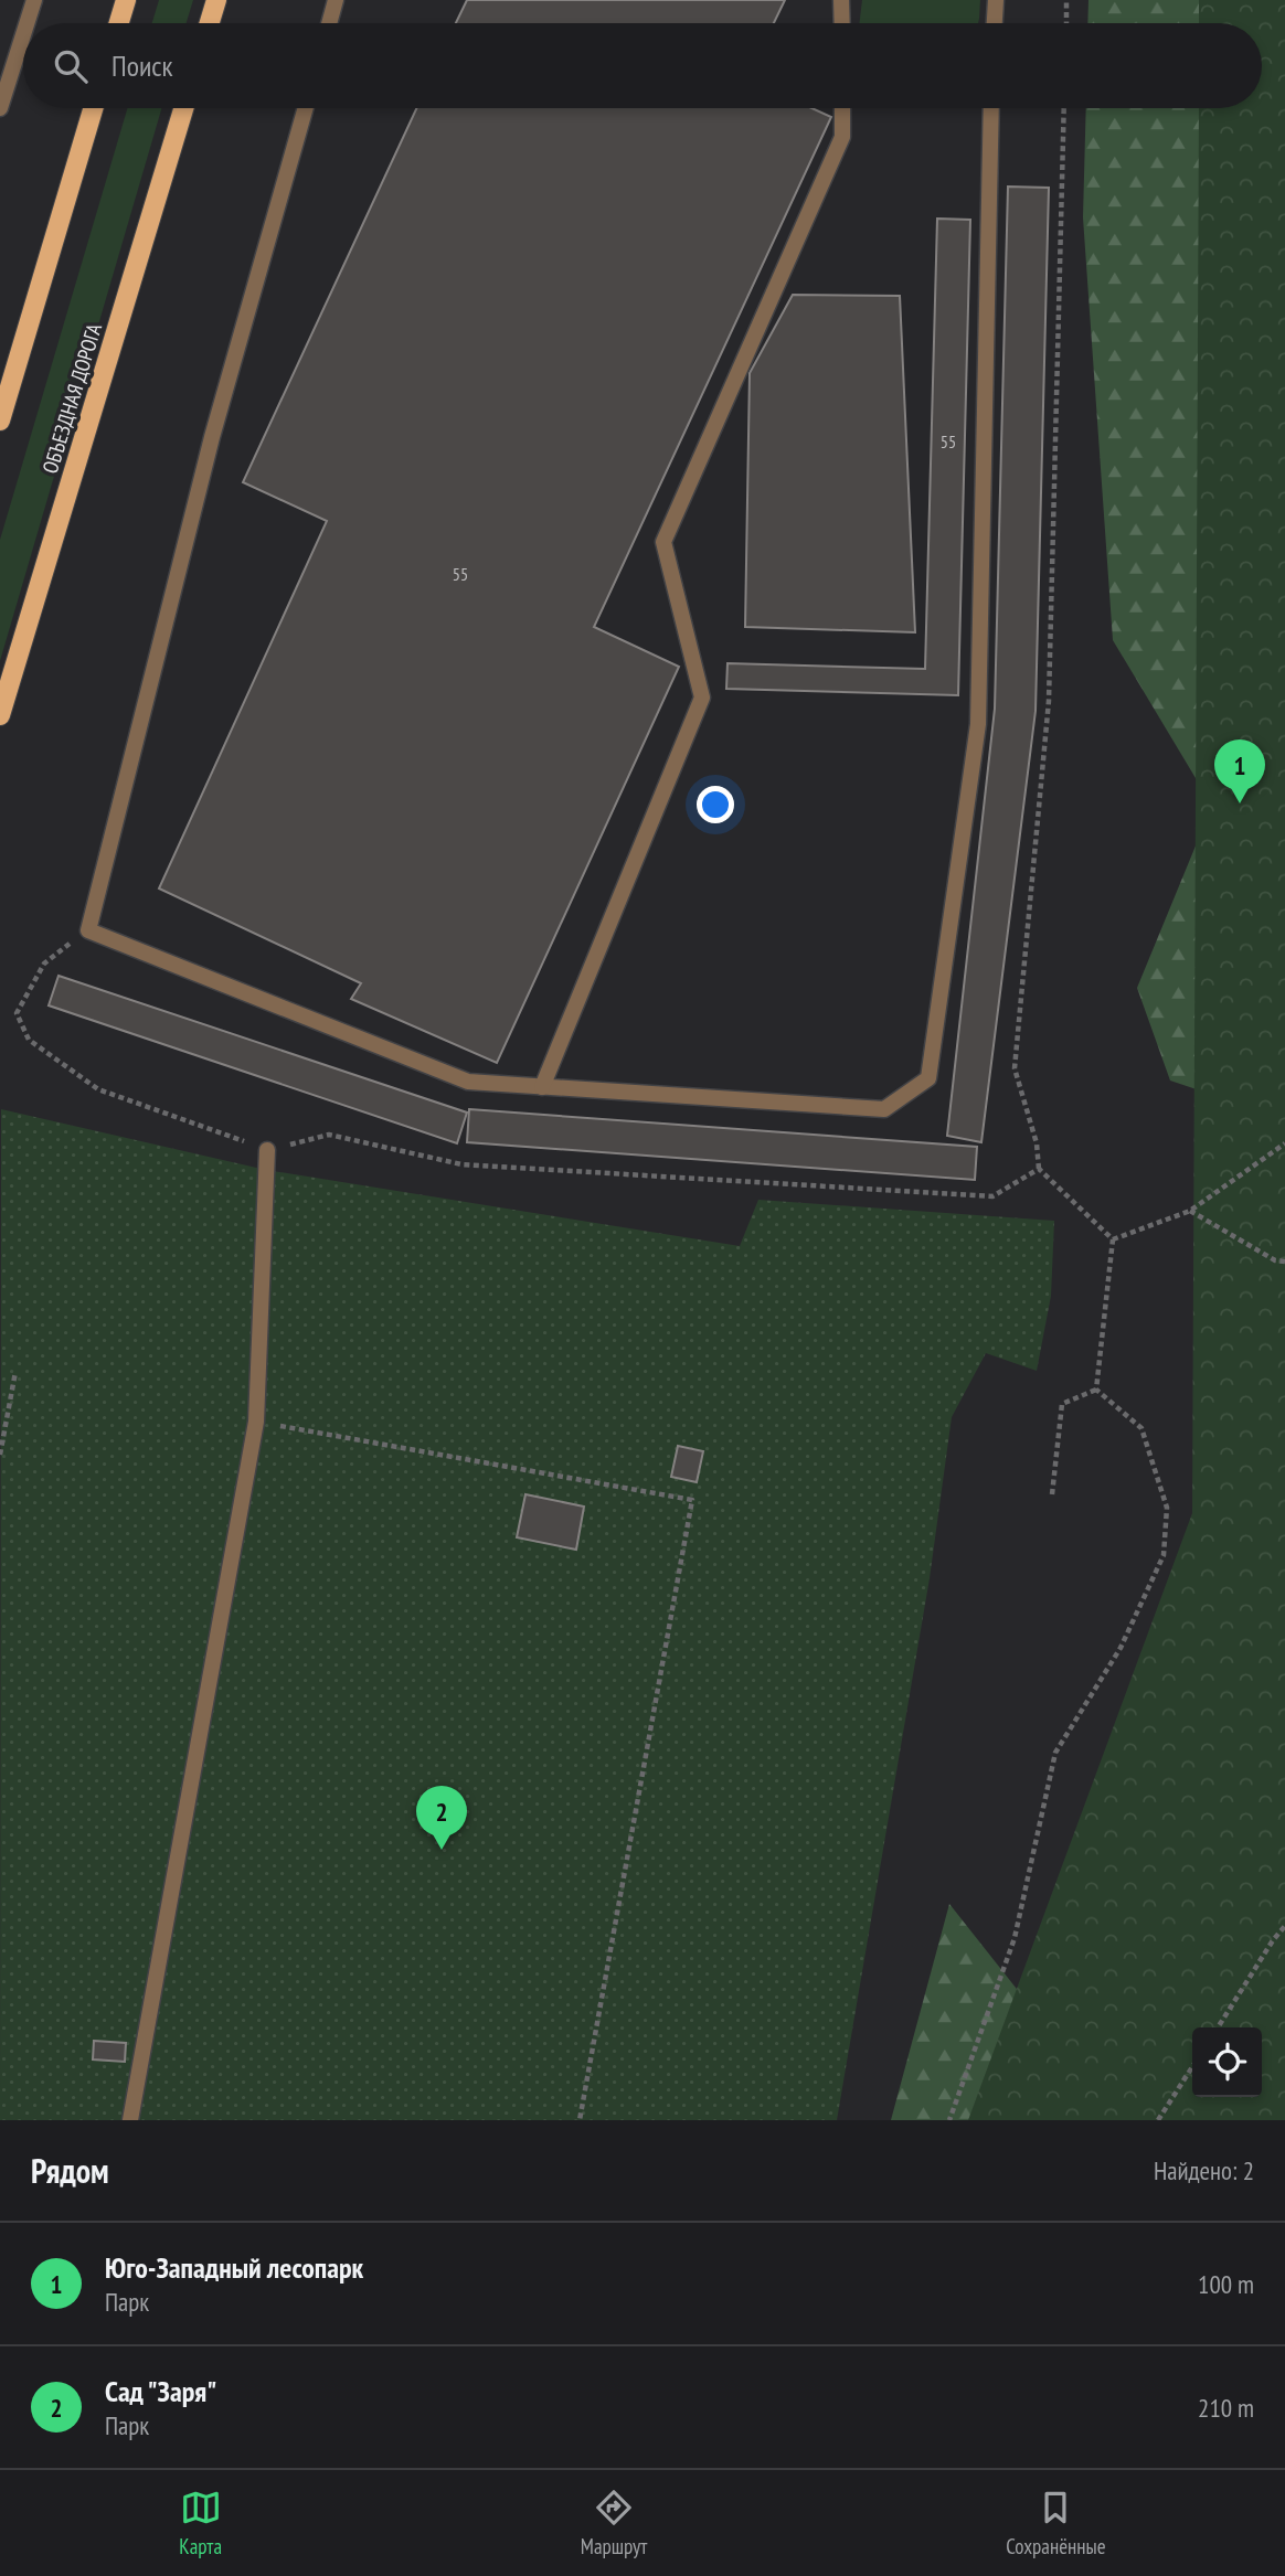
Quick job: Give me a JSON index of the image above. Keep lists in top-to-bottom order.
{
  "streets": {
    "main road": ["ОБЪЕЗДНАЯ ДОРОГА"]
  },
  "house_numbers": ["55", "55"],
  "page": {
    "search": "Поиск",
    "pins": ["1", "2"],
    "heading": ["Рядом", "Найдено: 2"],
    "list": [
      {
        "mark": "1",
        "name": "Юго-Западный лесопарк",
        "note": "Парк",
        "value": "100 m"
      },
      {
        "mark": "2",
        "name": "Сад \"Заря\"",
        "note": "Парк",
        "value": "210 m"
      }
    ],
    "nav": ["Карта", "Маршрут", "Сохранённые"]
  }
}
